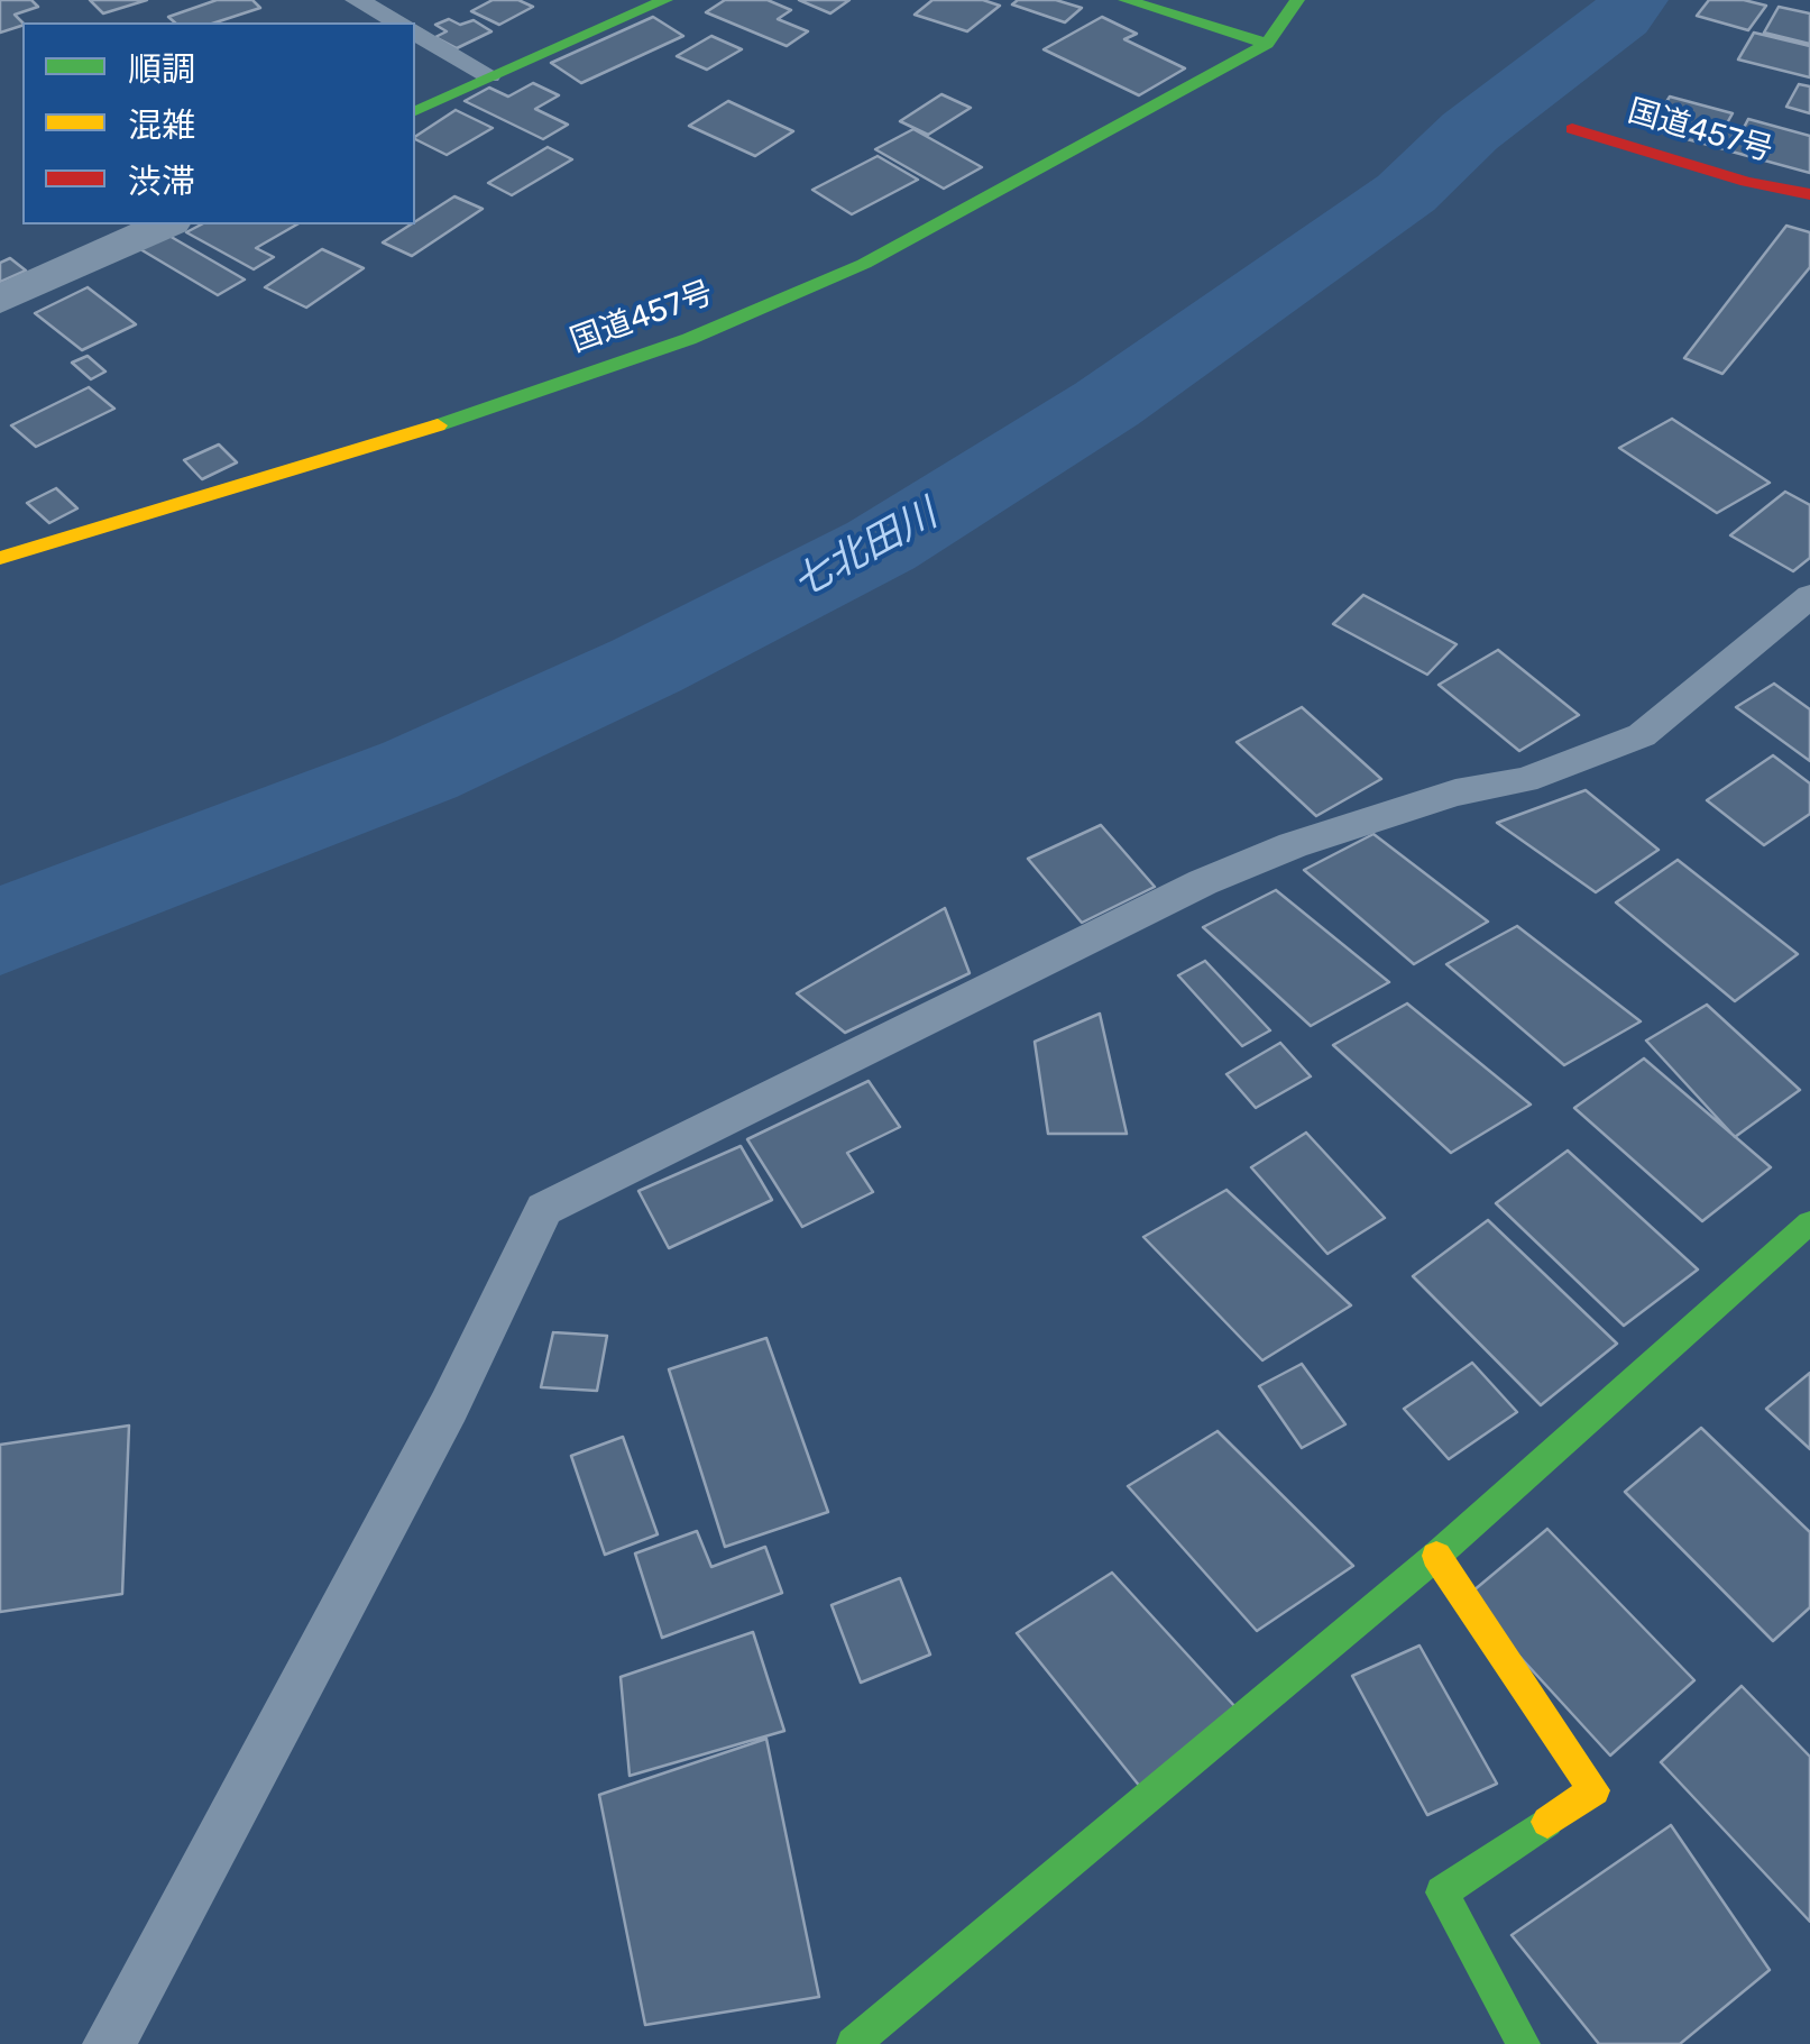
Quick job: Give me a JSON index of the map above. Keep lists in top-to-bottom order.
{
  "streets": {
    "main road": ["国道457号"]
  },
  "water": ["七北田川"],
  "legend": ["順調", "混雑", "渋滞"]
}
